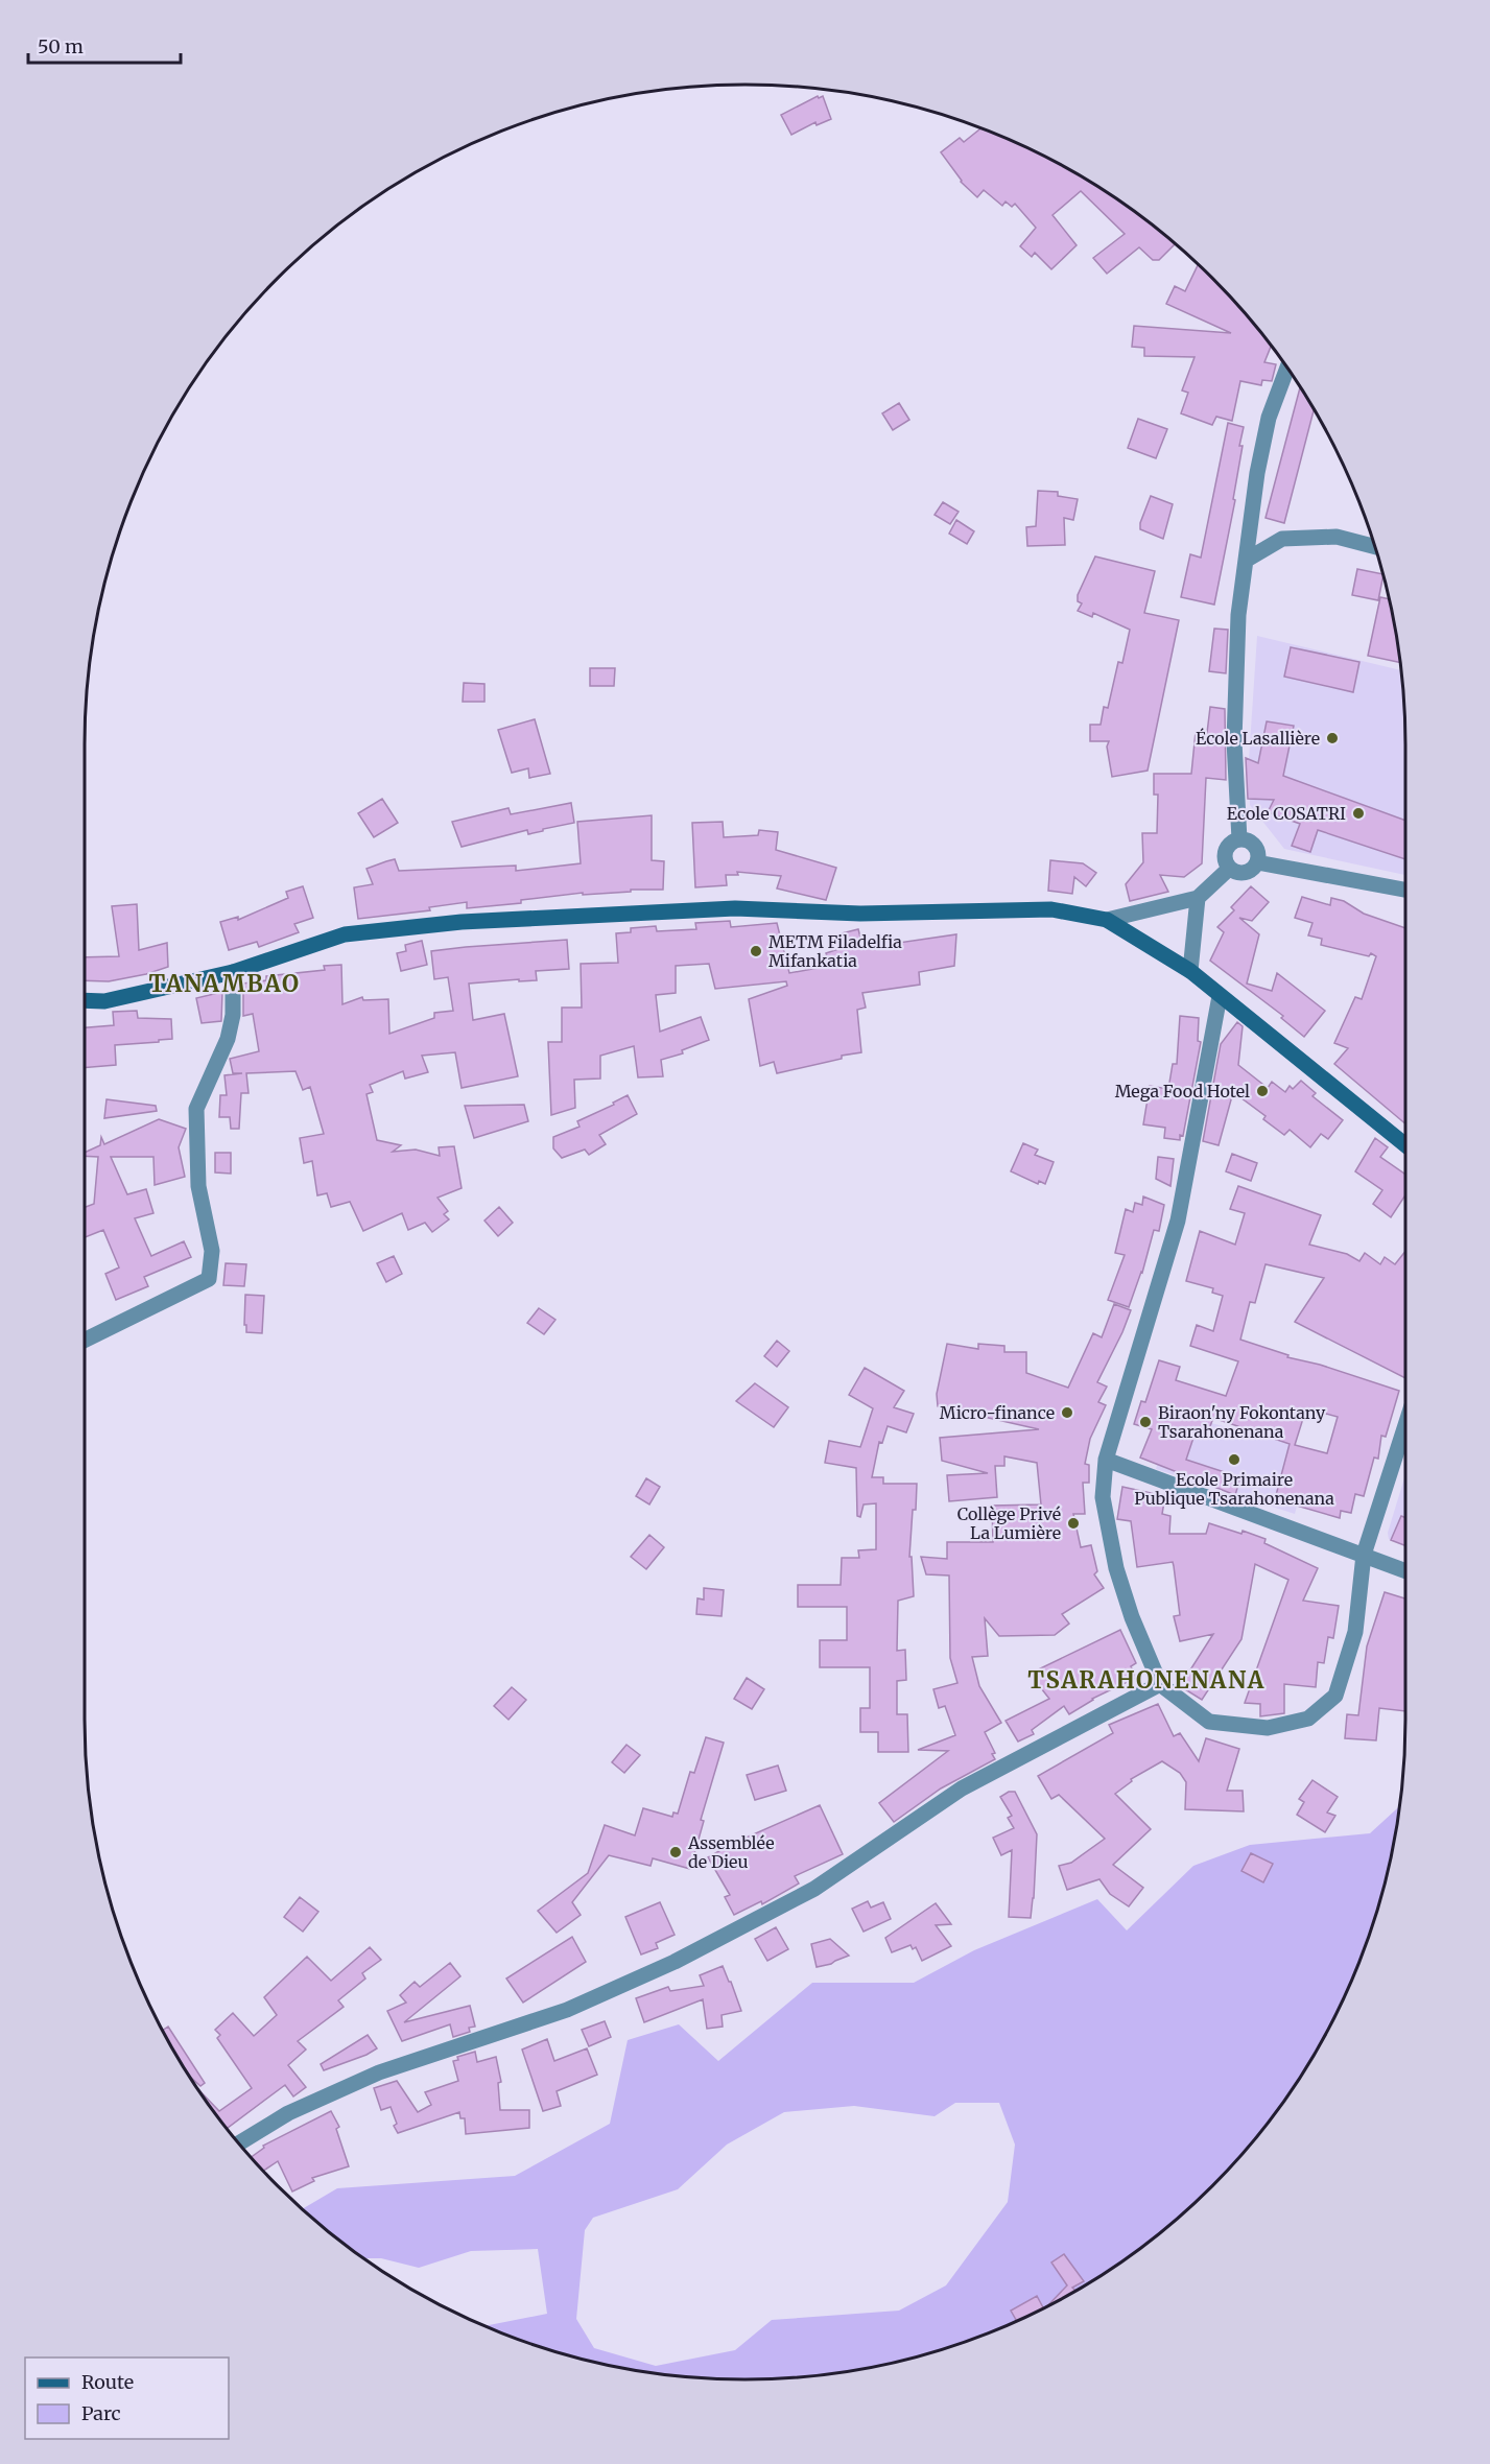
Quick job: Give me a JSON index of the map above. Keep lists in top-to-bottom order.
{
  "districts": ["TANAMBAO", "TSARAHONENANA"],
  "places": [
    "École Lasallière",
    "Ecole COSATRI",
    "METM Filadelfia Mifankatia",
    "Mega Food Hotel",
    "Micro-finance",
    "Biraon'ny Fokontany Tsarahonenana",
    "Ecole Primaire Publique Tsarahonenana",
    "Collège Privé La Lumière",
    "Assemblée de Dieu"
  ],
  "legend": ["Route", "Parc"],
  "scale_bar": "50 m"
}
